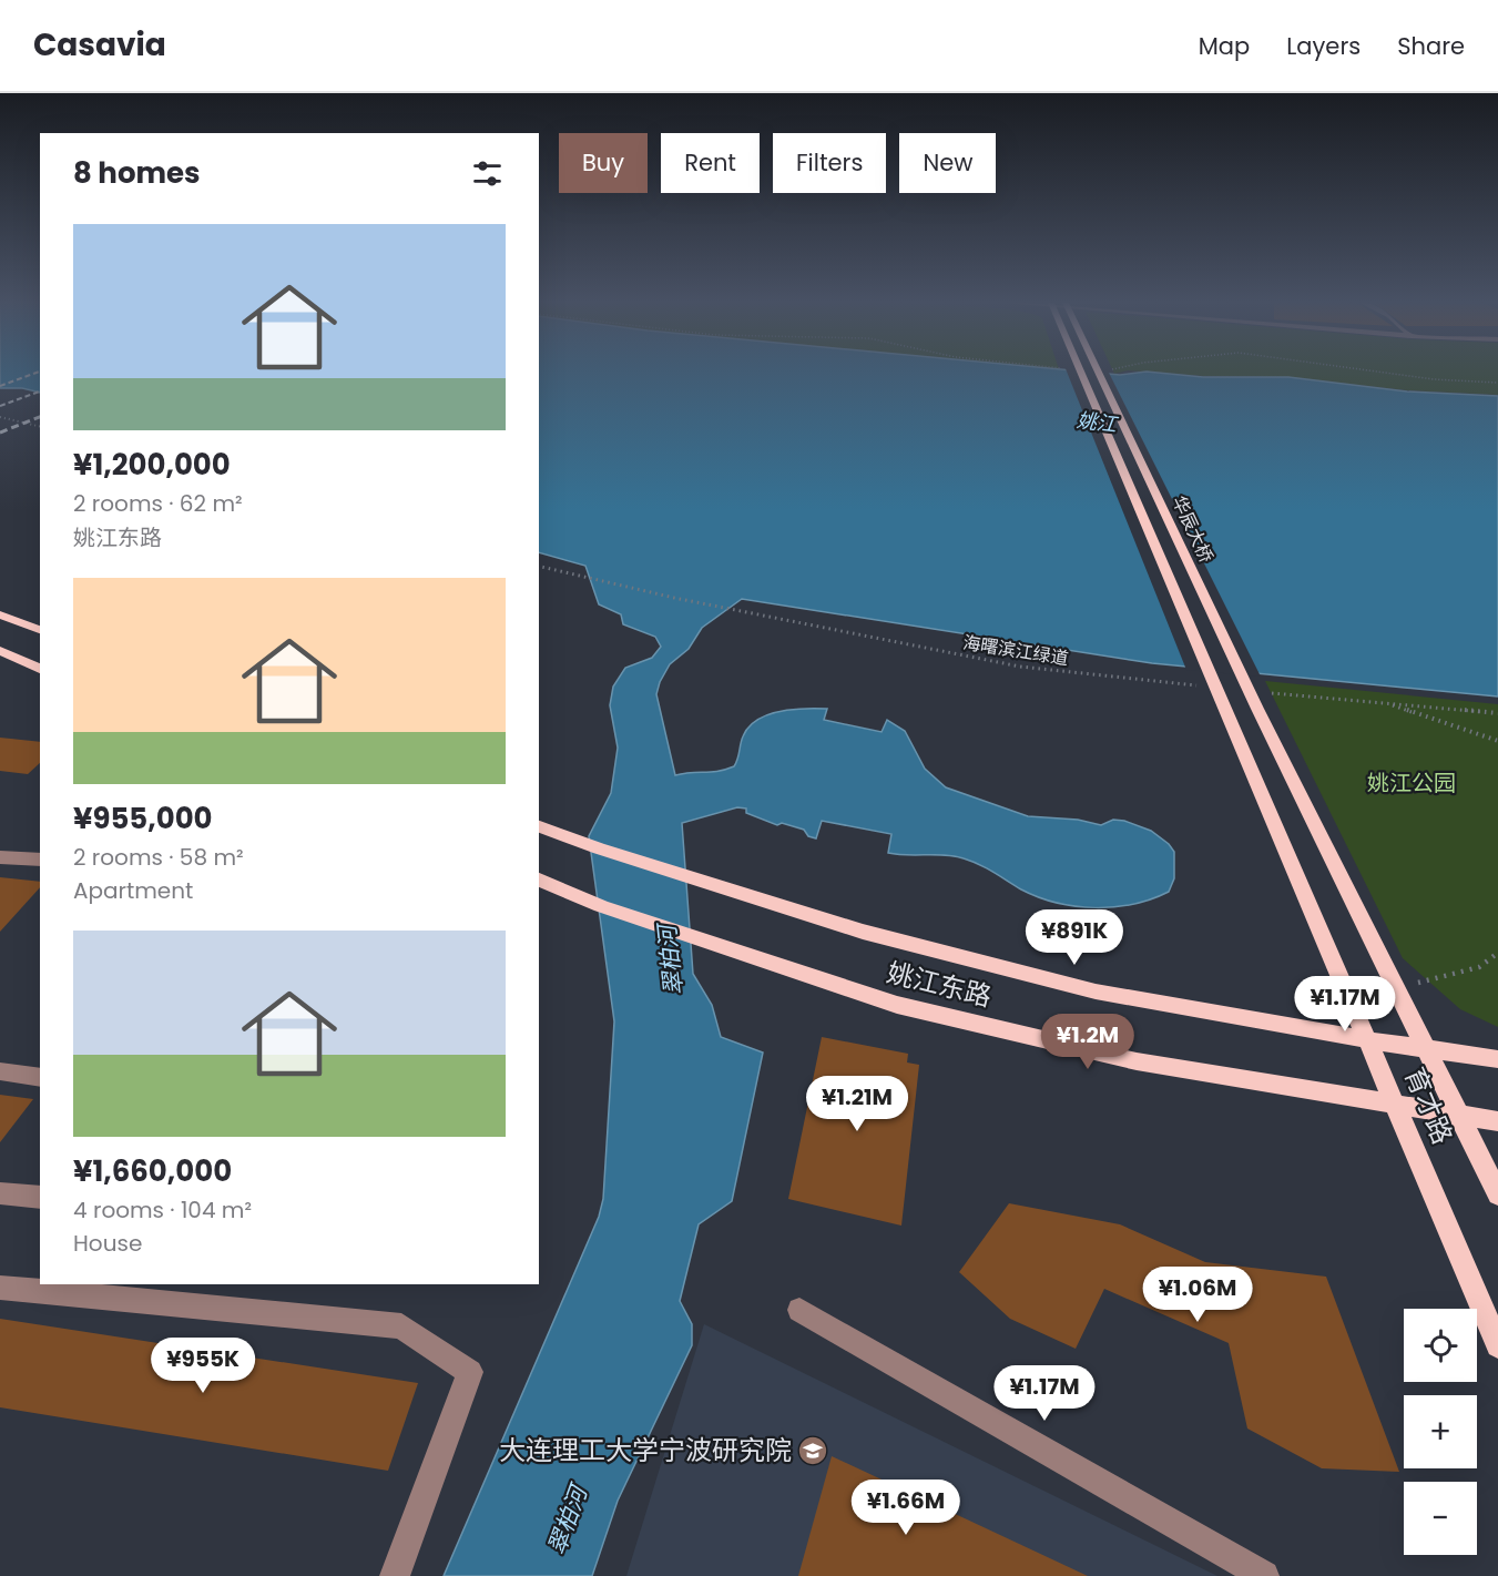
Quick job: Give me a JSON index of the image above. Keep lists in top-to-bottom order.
{
  "streets": {
    "main road": ["华辰大桥", "姚江东路", "育才路"],
    "path": ["海曙滨江绿道"]
  },
  "crossings": [
    ["华辰大桥", "育才路"],
    ["姚江东路", "育才路"]
  ],
  "water": ["姚江", "翠柏河"],
  "parks": ["姚江公园"],
  "places": {
    "school or university": ["大连理工大学宁波研究院"]
  },
  "page": {
    "header": "Casavia",
    "nav": ["Map", "Layers", "Share"],
    "chip": [
      "Buy",
      "Rent",
      "Filters",
      "New"
    ],
    "heading": "8 homes",
    "list": [
      {
        "name": "¥1,200,000",
        "note": "2 rooms · 62 m² · 姚江东路"
      },
      {
        "name": "¥955,000",
        "note": "2 rooms · 58 m² · Apartment"
      },
      {
        "name": "¥1,660,000",
        "note": "4 rooms · 104 m² · House"
      }
    ],
    "price": [
      "¥891K",
      "¥1.17M",
      "¥1.2M",
      "¥1.21M",
      "¥1.06M",
      "¥955K",
      "¥1.17M",
      "¥1.66M"
    ],
    "map_buttons": ["+", "−"]
  }
}
